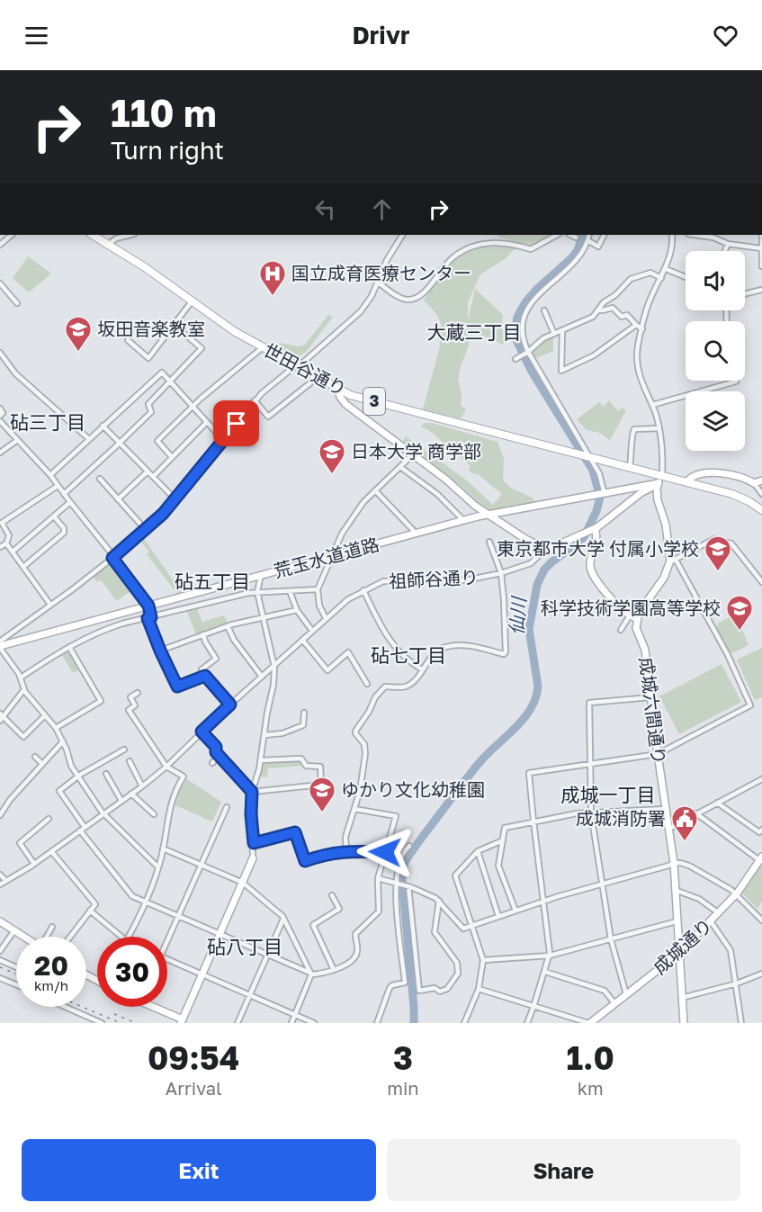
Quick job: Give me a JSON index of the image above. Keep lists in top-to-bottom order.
{
  "streets": {
    "main road": ["世田谷通り", "3"],
    "street": [
      "荒玉水道道路",
      "祖師谷通り",
      "成城六間通り",
      "成城通り"
    ]
  },
  "crossings": [
    ["成城六間通り", "成城通り"]
  ],
  "districts": [
    "大蔵三丁目",
    "砧三丁目",
    "砧五丁目",
    "砧七丁目",
    "成城一丁目",
    "砧八丁目"
  ],
  "water": ["仙川"],
  "places": {
    "hospital": ["国立成育医療センター"],
    "school or university": [
      "坂田音楽教室",
      "日本大学 商学部",
      "東京都市大学 付属小学校",
      "科学技術学園高等学校",
      "ゆかり文化幼稚園"
    ],
    "public building": ["成城消防署"]
  },
  "page": {
    "header": "Drivr",
    "turn": ["110 m", "Turn right"],
    "speed": "20 km/h",
    "limit": "30",
    "eta": [
      "09:54",
      "Arrival",
      "3",
      "min",
      "1.0",
      "km"
    ],
    "buttons": ["Exit", "Share"]
  }
}
